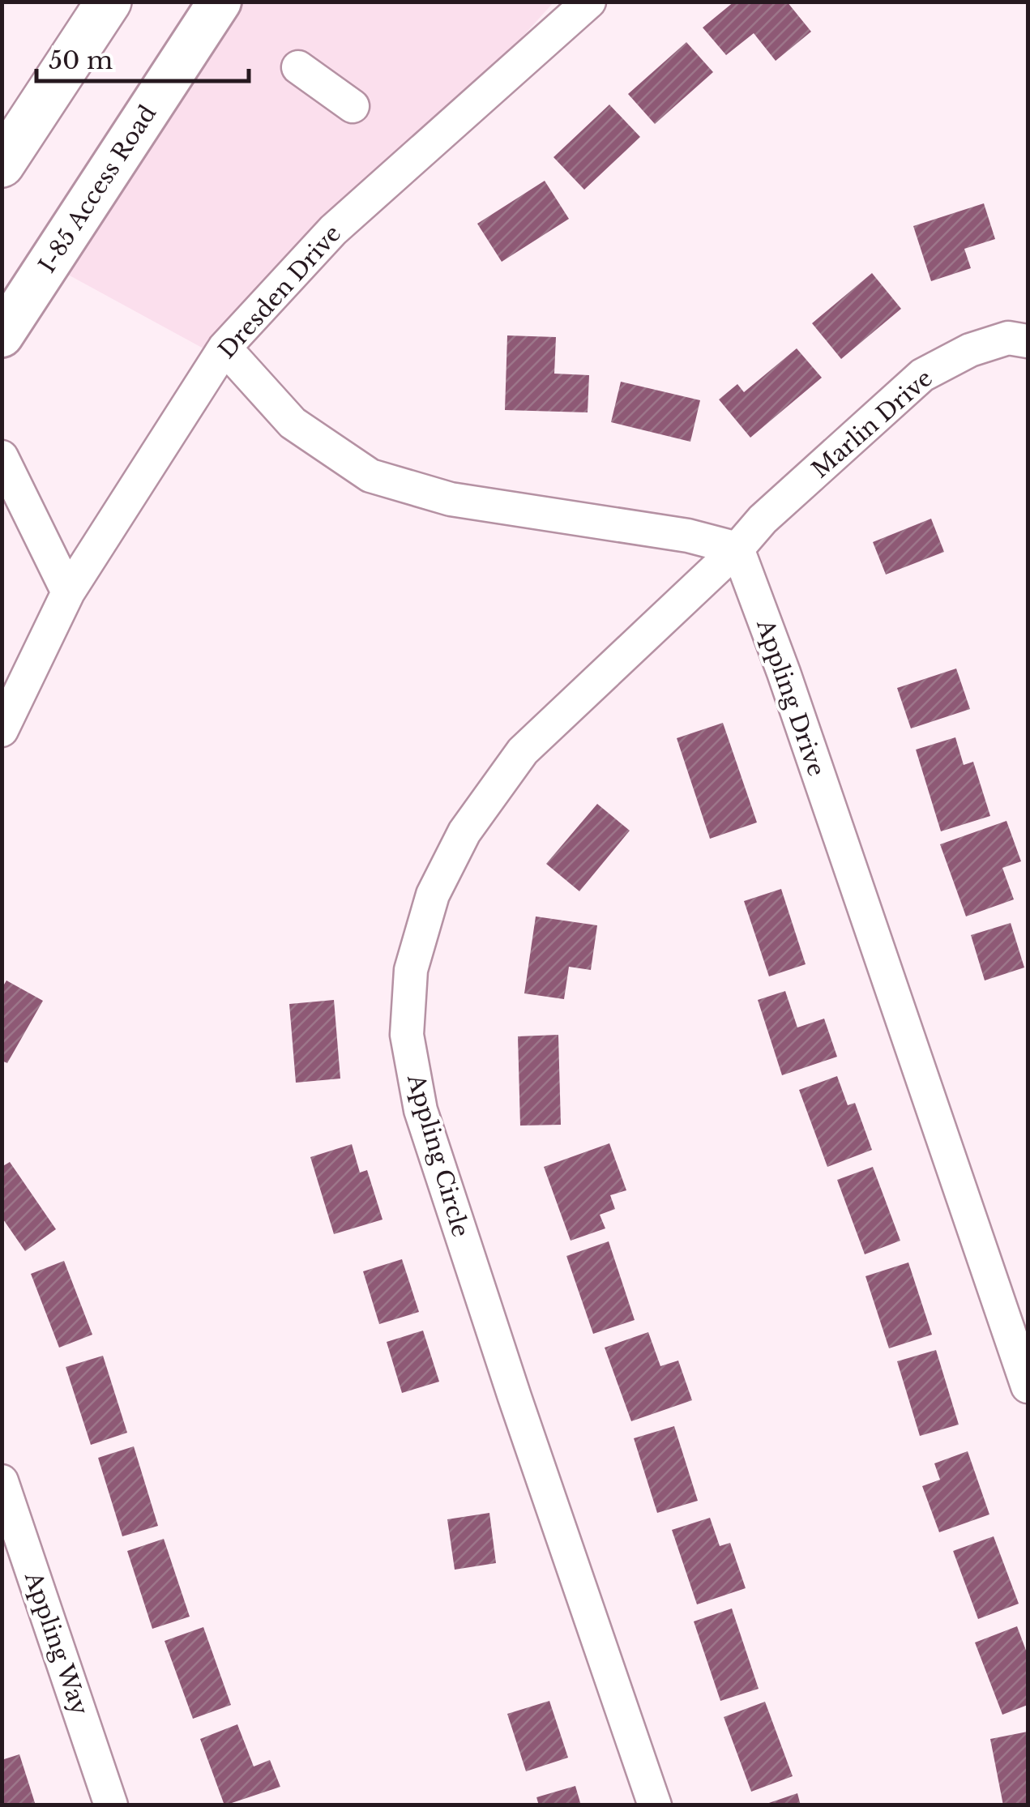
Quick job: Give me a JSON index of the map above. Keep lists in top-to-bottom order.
{
  "streets": {
    "main road": ["I-85 Access Road"],
    "street": [
      "Dresden Drive",
      "Marlin Drive",
      "Appling Drive",
      "Appling Circle",
      "Appling Way"
    ]
  },
  "crossings": [
    ["Marlin Drive", "Appling Drive"],
    ["Marlin Drive", "Appling Circle"],
    ["Appling Drive", "Appling Circle"]
  ],
  "scale_bar": "50 m"
}
